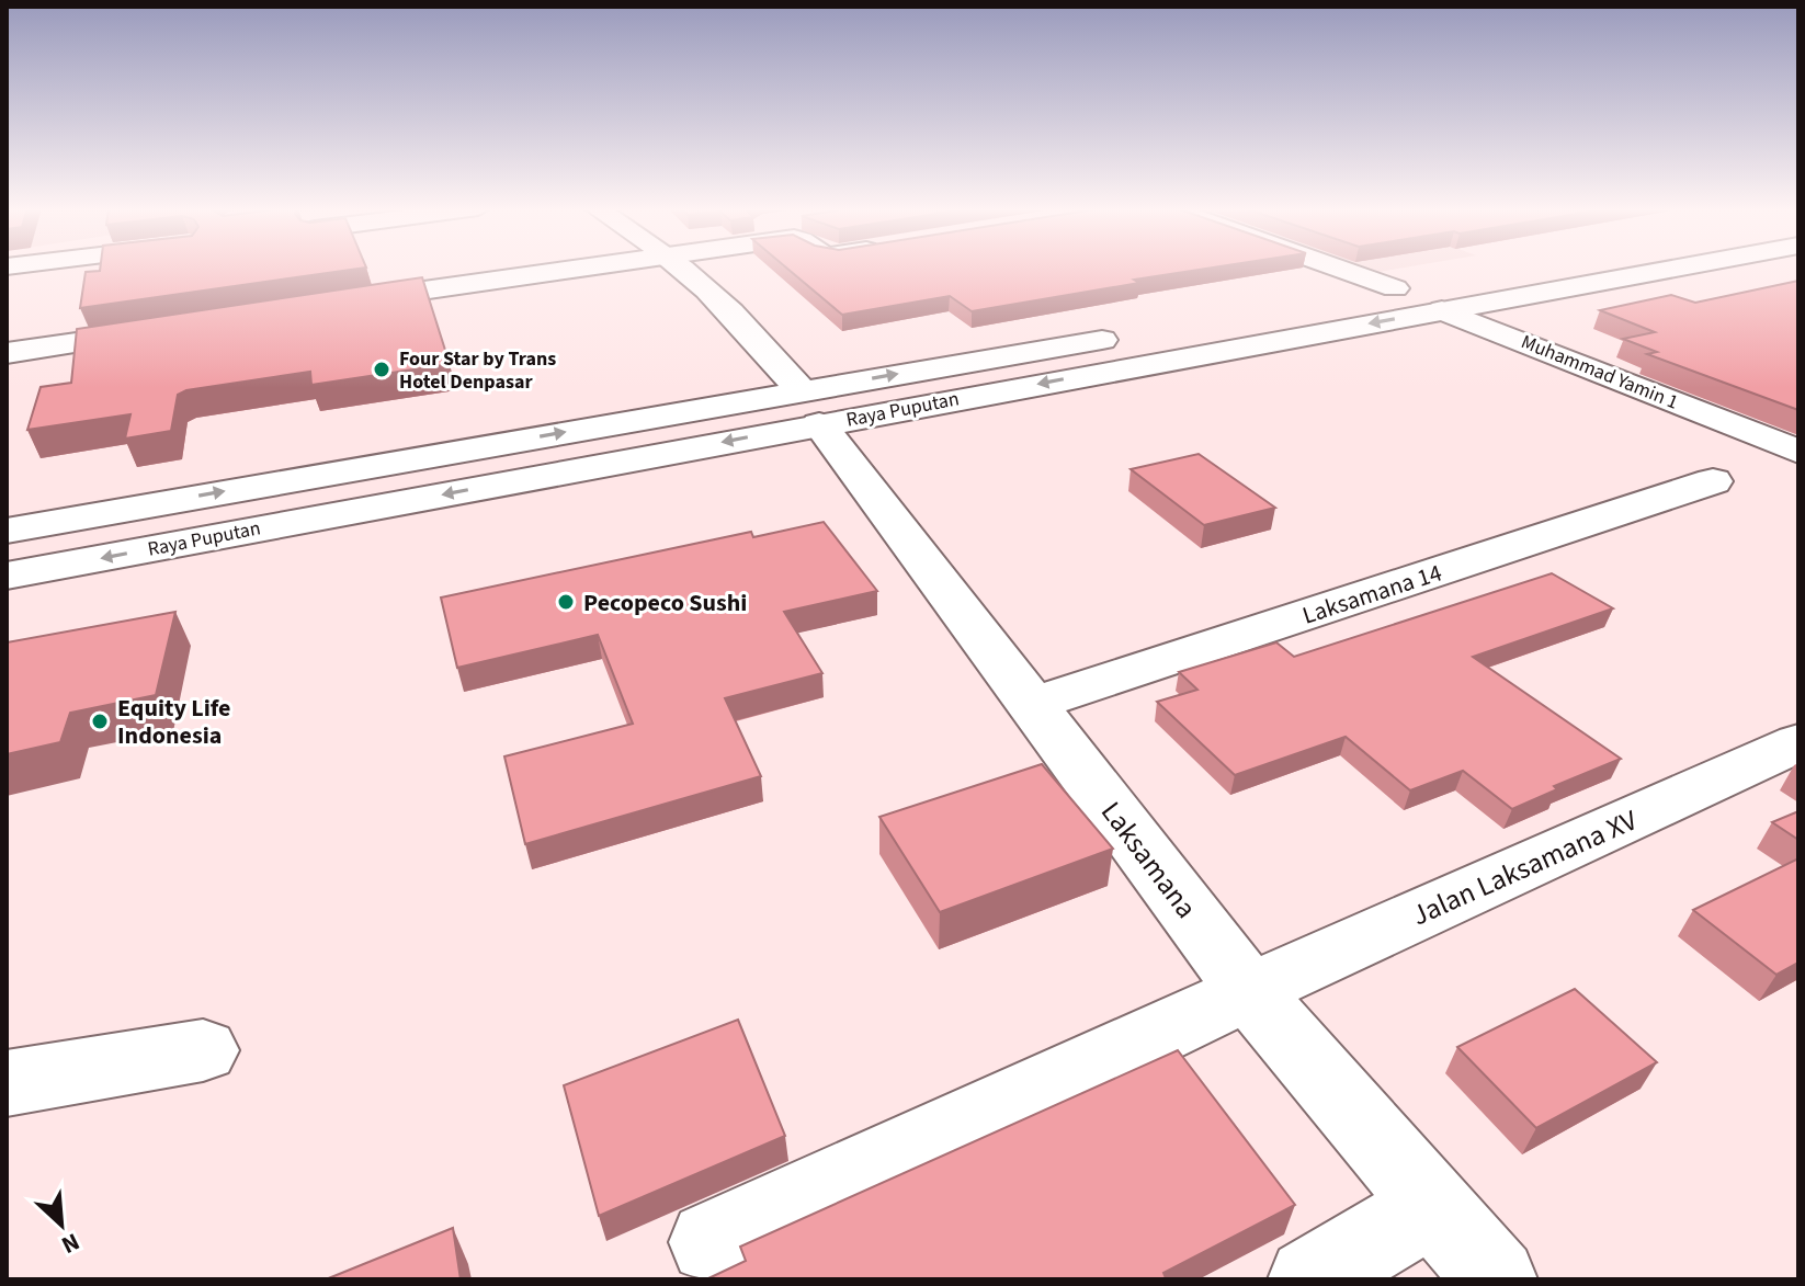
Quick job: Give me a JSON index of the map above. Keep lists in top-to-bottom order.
{
  "streets": {
    "street": [
      "Muhammad Yamin 1",
      "Raya Puputan",
      "Laksamana 14",
      "Laksamana",
      "Jalan Laksamana XV"
    ]
  },
  "crossings": [
    ["Muhammad Yamin 1", "Raya Puputan"],
    ["Raya Puputan", "Laksamana"],
    ["Laksamana 14", "Laksamana"],
    ["Laksamana", "Jalan Laksamana XV"]
  ],
  "places": ["Four Star by Trans Hotel Denpasar", "Pecopeco Sushi", "Equity Life Indonesia"],
  "north": "bottom right"
}
